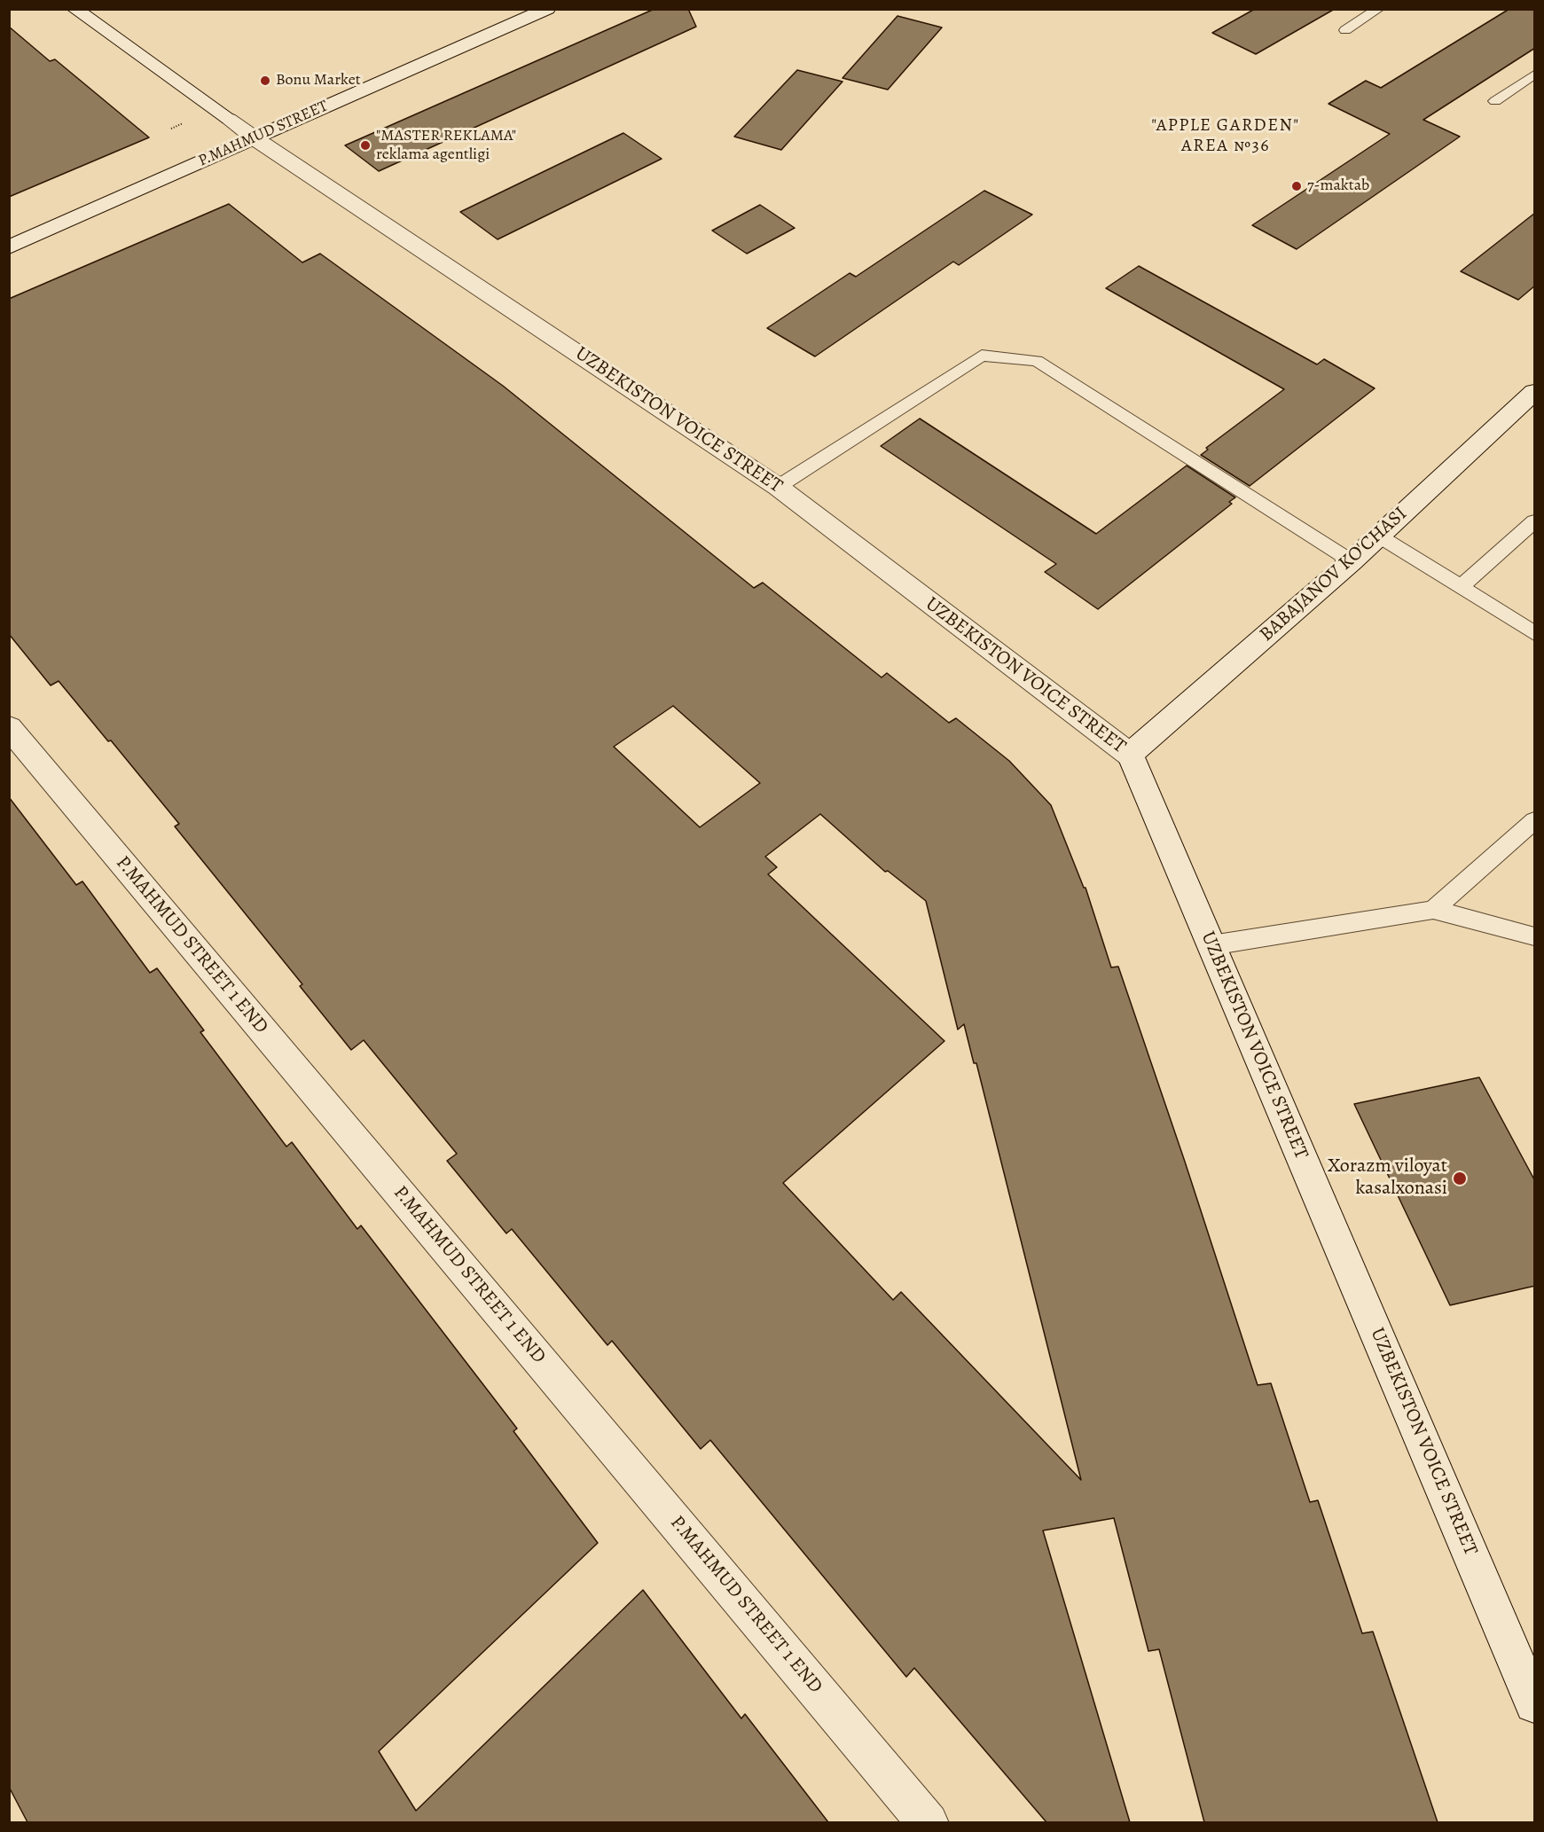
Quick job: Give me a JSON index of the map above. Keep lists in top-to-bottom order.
{
  "streets": {
    "street": [
      "P.MAHMUD STREET",
      "UZBEKISTON VOICE STREET",
      "BABAJANOV KO'CHASI",
      "P.MAHMUD STREET 1 END"
    ]
  },
  "crossings": [
    ["P.MAHMUD STREET", "UZBEKISTON VOICE STREET"],
    ["UZBEKISTON VOICE STREET", "BABAJANOV KO'CHASI"]
  ],
  "districts": ["\"APPLE GARDEN\" AREA №36"],
  "places": [
    "Bonu Market",
    "\"MASTER REKLAMA\" reklama agentligi",
    "7-maktab",
    "Xorazm viloyat kasalxonasi"
  ]
}
